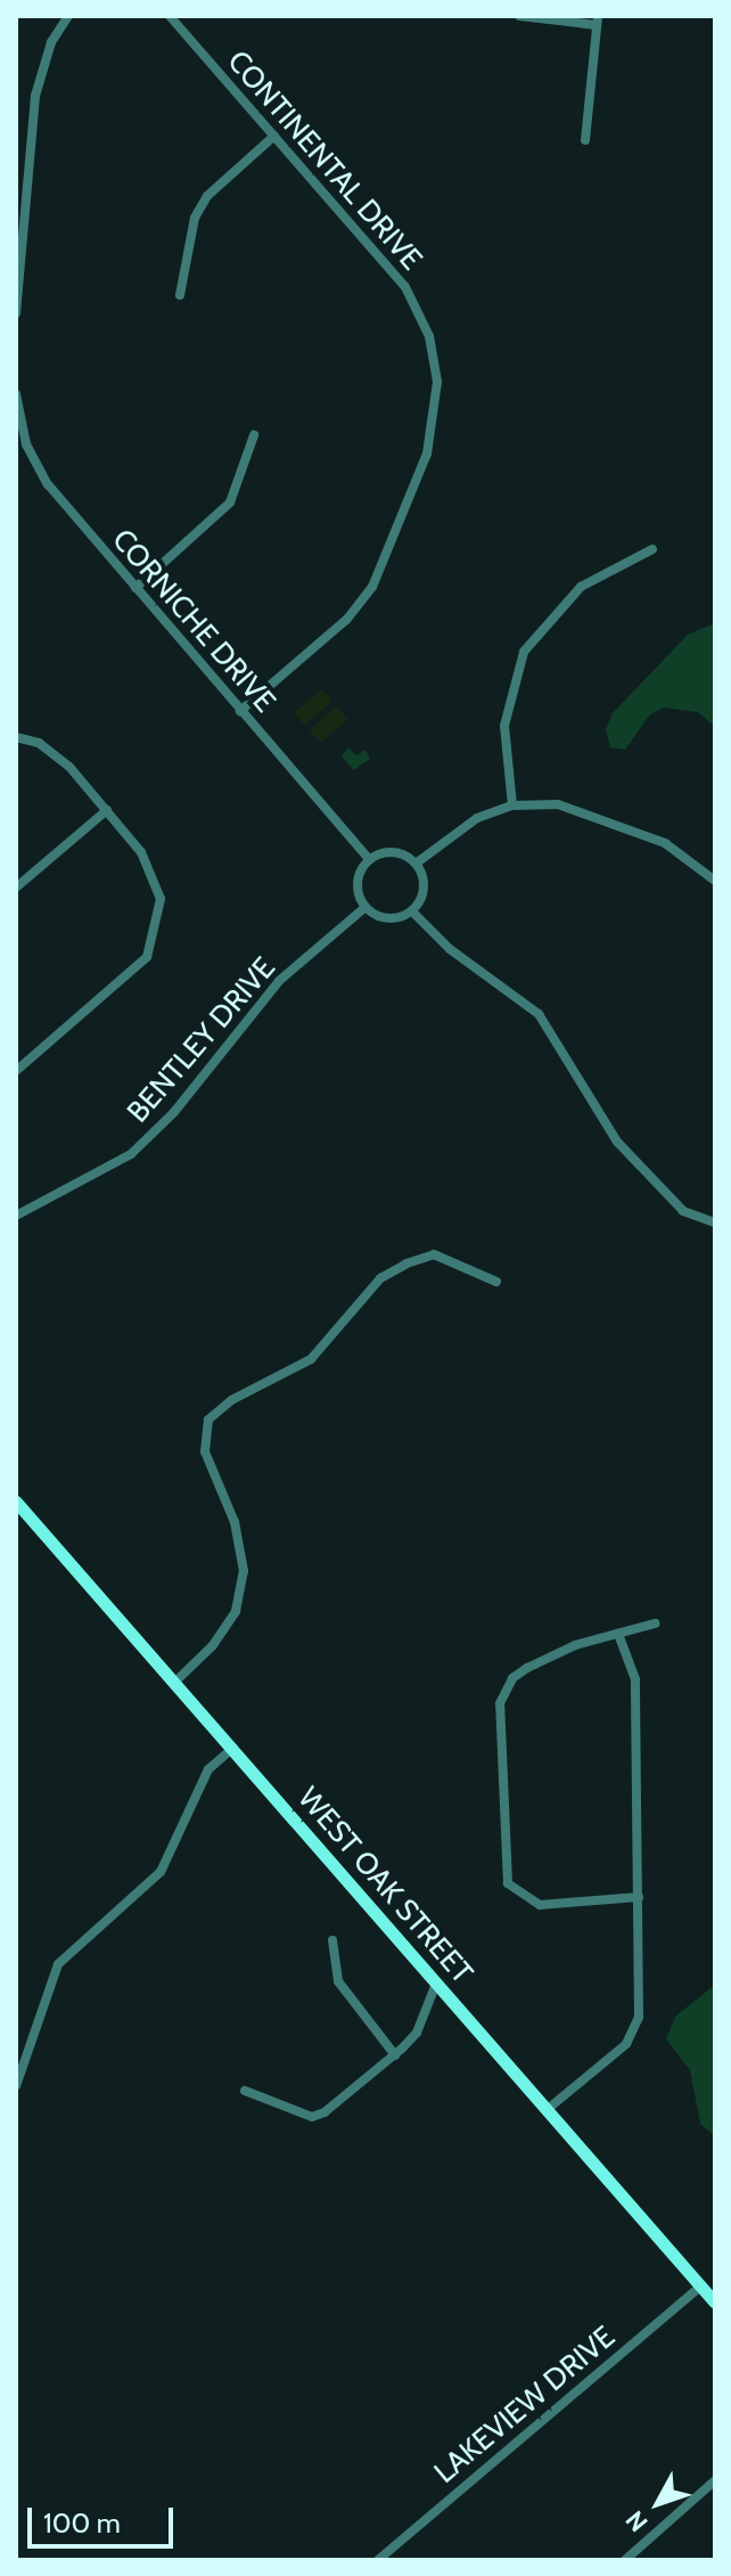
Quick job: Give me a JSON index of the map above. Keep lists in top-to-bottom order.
{
  "streets": {
    "main road": ["WEST OAK STREET"],
    "street": [
      "CONTINENTAL DRIVE",
      "CORNICHE DRIVE",
      "BENTLEY DRIVE",
      "LAKEVIEW DRIVE"
    ]
  },
  "crossings": [
    ["CONTINENTAL DRIVE", "CORNICHE DRIVE"],
    ["CORNICHE DRIVE", "BENTLEY DRIVE"],
    ["WEST OAK STREET", "LAKEVIEW DRIVE"]
  ],
  "scale_bar": "100 m",
  "north": "bottom left"
}
